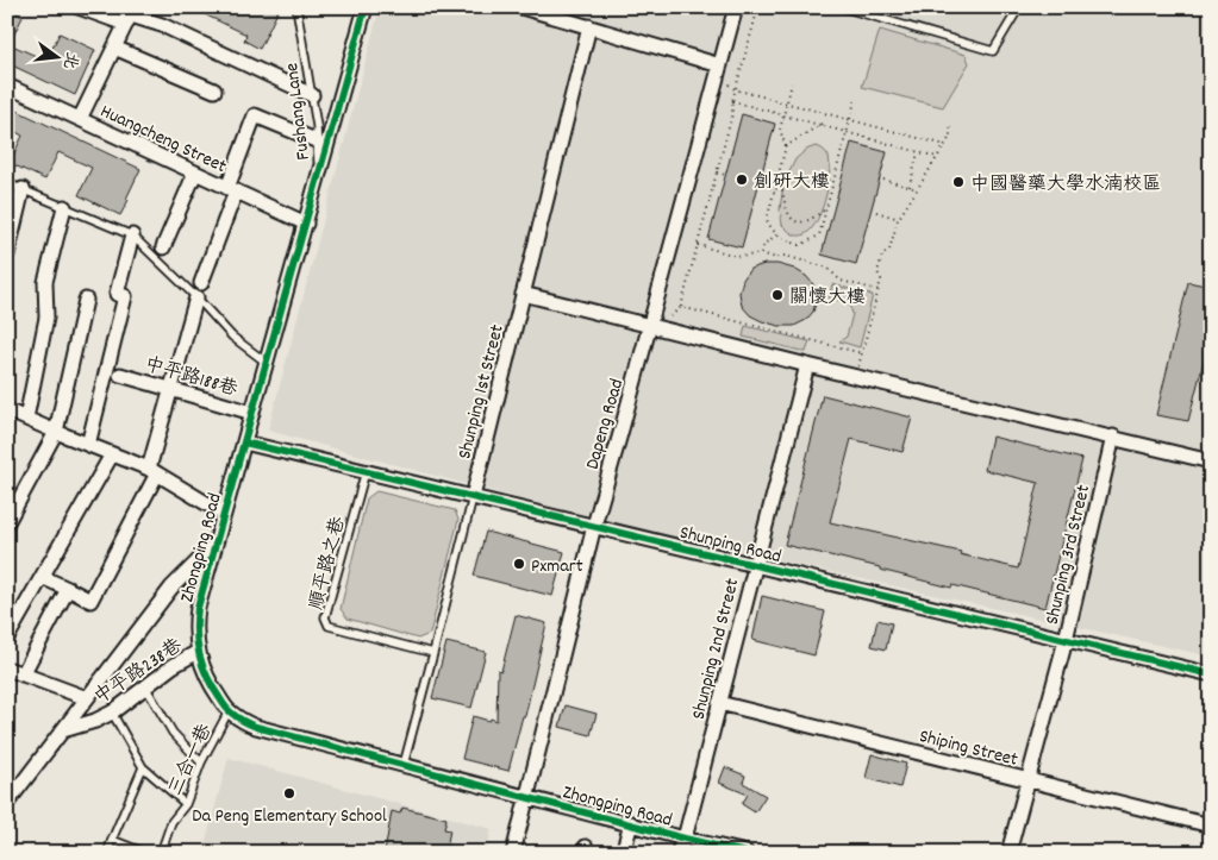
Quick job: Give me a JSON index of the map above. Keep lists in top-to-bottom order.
{
  "streets": {
    "street": [
      "Huangcheng Street",
      "中平路188巷",
      "Shunping 1st Street",
      "Dapeng Road",
      "Shunping Road",
      "Zhongping Road",
      "Shunping 3rd Street",
      "Shunping 2nd Street",
      "中平路238巷",
      "Shiping Street"
    ],
    "lane": ["Fushang Lane", "順平路之巷", "三合一巷"]
  },
  "crossings": [
    ["Fushang Lane", "Zhongping Road"],
    ["Huangcheng Street", "Zhongping Road"],
    ["中平路188巷", "Zhongping Road"],
    ["Shunping 1st Street", "Shunping Road"],
    ["Shunping 1st Street", "Zhongping Road"],
    ["Shunping 1st Street", "順平路之巷"],
    ["Dapeng Road", "Shunping Road"],
    ["Dapeng Road", "Zhongping Road"],
    ["Shunping Road", "Zhongping Road"],
    ["Shunping Road", "Shunping 3rd Street"],
    ["Shunping Road", "順平路之巷"],
    ["Shunping Road", "Shunping 2nd Street"],
    ["Zhongping Road", "Shunping 2nd Street"],
    ["Zhongping Road", "中平路238巷"],
    ["Zhongping Road", "三合一巷"],
    ["Shunping 3rd Street", "Shiping Street"],
    ["Shunping 2nd Street", "Shiping Street"]
  ],
  "places": [
    "創研大樓",
    "中國醫藥大學水湳校區",
    "關懷大樓",
    "Pxmart",
    "Da Peng Elementary School"
  ],
  "north": "right"
}
